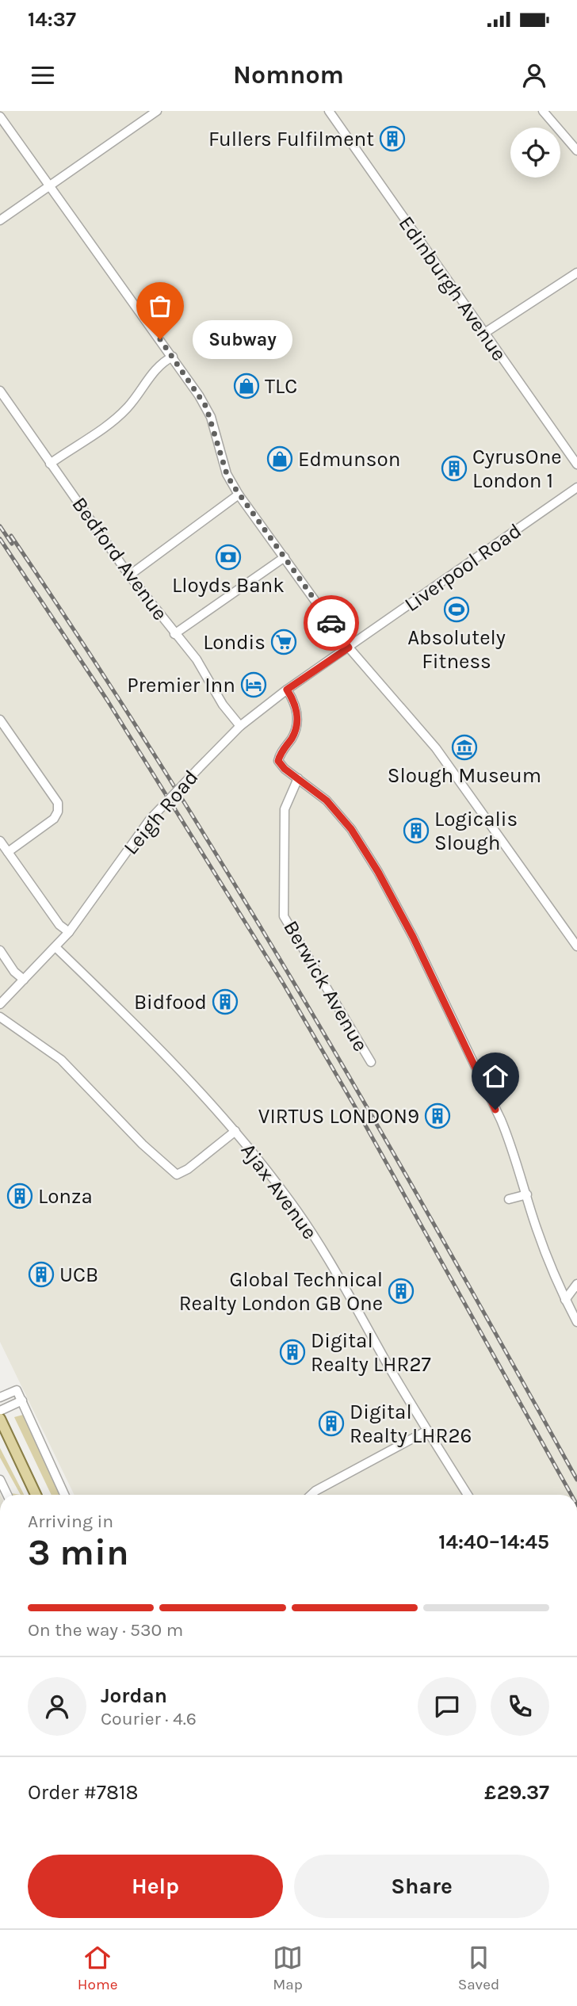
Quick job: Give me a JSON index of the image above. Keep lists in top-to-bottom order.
{
  "streets": {
    "street": [
      "Edinburgh Avenue",
      "Bedford Avenue",
      "Liverpool Road",
      "Leigh Road",
      "Berwick Avenue",
      "Ajax Avenue"
    ]
  },
  "crossings": [
    ["Bedford Avenue", "Leigh Road"],
    ["Liverpool Road", "Leigh Road"],
    ["Leigh Road", "Ajax Avenue"]
  ],
  "places": {
    "building": [
      "Fullers Fulfilment",
      "CyrusOne London 1",
      "Logicalis Slough",
      "Bidfood",
      "VIRTUS LONDON9",
      "Lonza",
      "UCB",
      "Global Technical Realty London GB One",
      "Digital Realty LHR27",
      "Digital Realty LHR26"
    ],
    "other": ["Subway"],
    "shop": ["TLC", "Edmunson"],
    "bank": ["Lloyds Bank"],
    "sports": ["Absolutely Fitness"],
    "supermarket": ["Londis"],
    "hotel": ["Premier Inn"],
    "museum": ["Slough Museum"]
  },
  "page": {
    "status": "14:37",
    "header": "Nomnom",
    "bubble": "Subway",
    "heading": ["3 min", "Arriving in", "14:40–14:45"],
    "panel": [
      "Jordan",
      "Courier · 4.6",
      "Order #7818",
      "£29.37"
    ],
    "bar": "On the way · 530 m",
    "buttons": ["Help", "Share"],
    "tabs": ["Home", "Map", "Saved"]
  }
}
